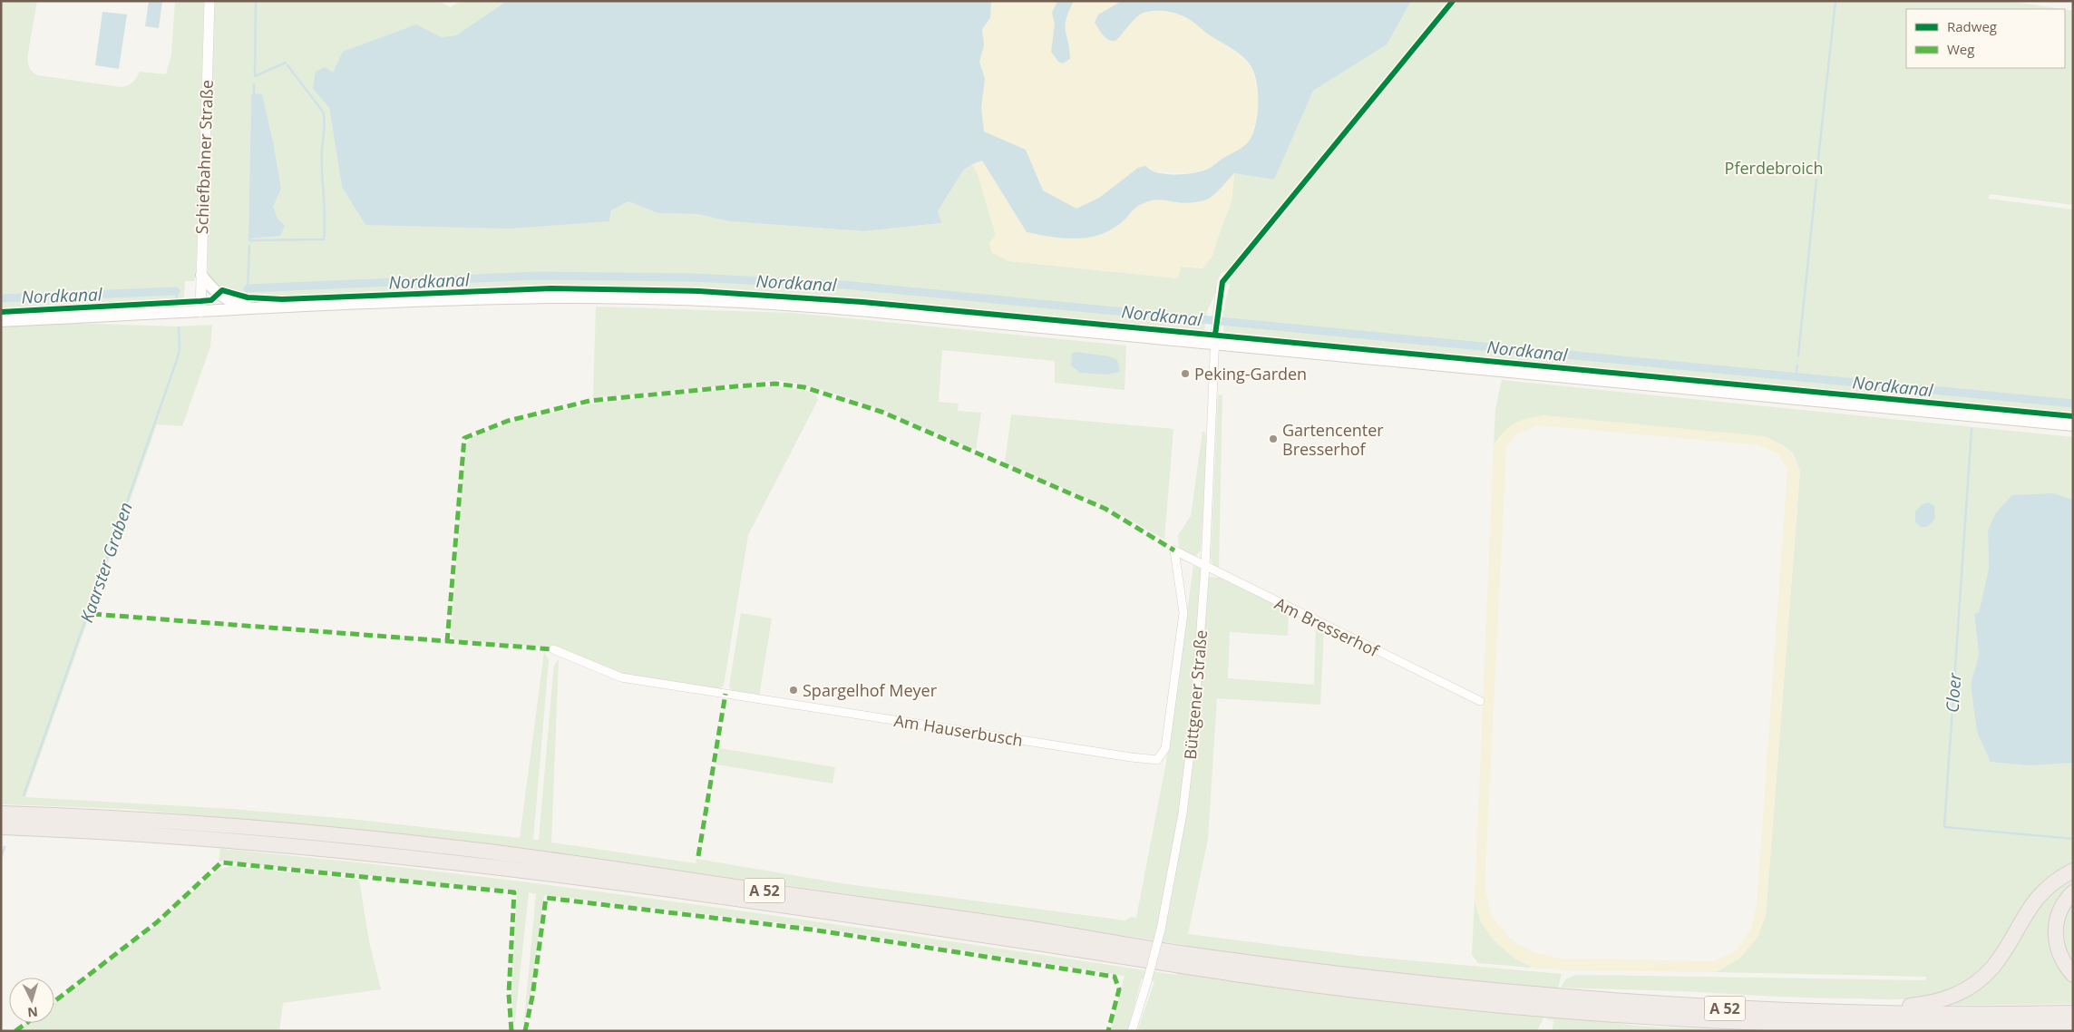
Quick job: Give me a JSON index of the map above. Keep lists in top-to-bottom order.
{
  "streets": {
    "highway": ["A 52"],
    "street": [
      "Schiefbahner Straße",
      "Am Bresserhof",
      "Büttgener Straße",
      "Am Hauserbusch"
    ]
  },
  "crossings": [
    ["Am Bresserhof", "Büttgener Straße"],
    ["Am Bresserhof", "Am Hauserbusch"]
  ],
  "water": ["Nordkanal", "Kaarster Graben", "Cloer"],
  "parks": ["Pferdebroich"],
  "places": ["Peking-Garden", "Gartencenter Bresserhof", "Spargelhof Meyer"],
  "legend": ["Radweg", "Weg"],
  "north": "bottom"
}
